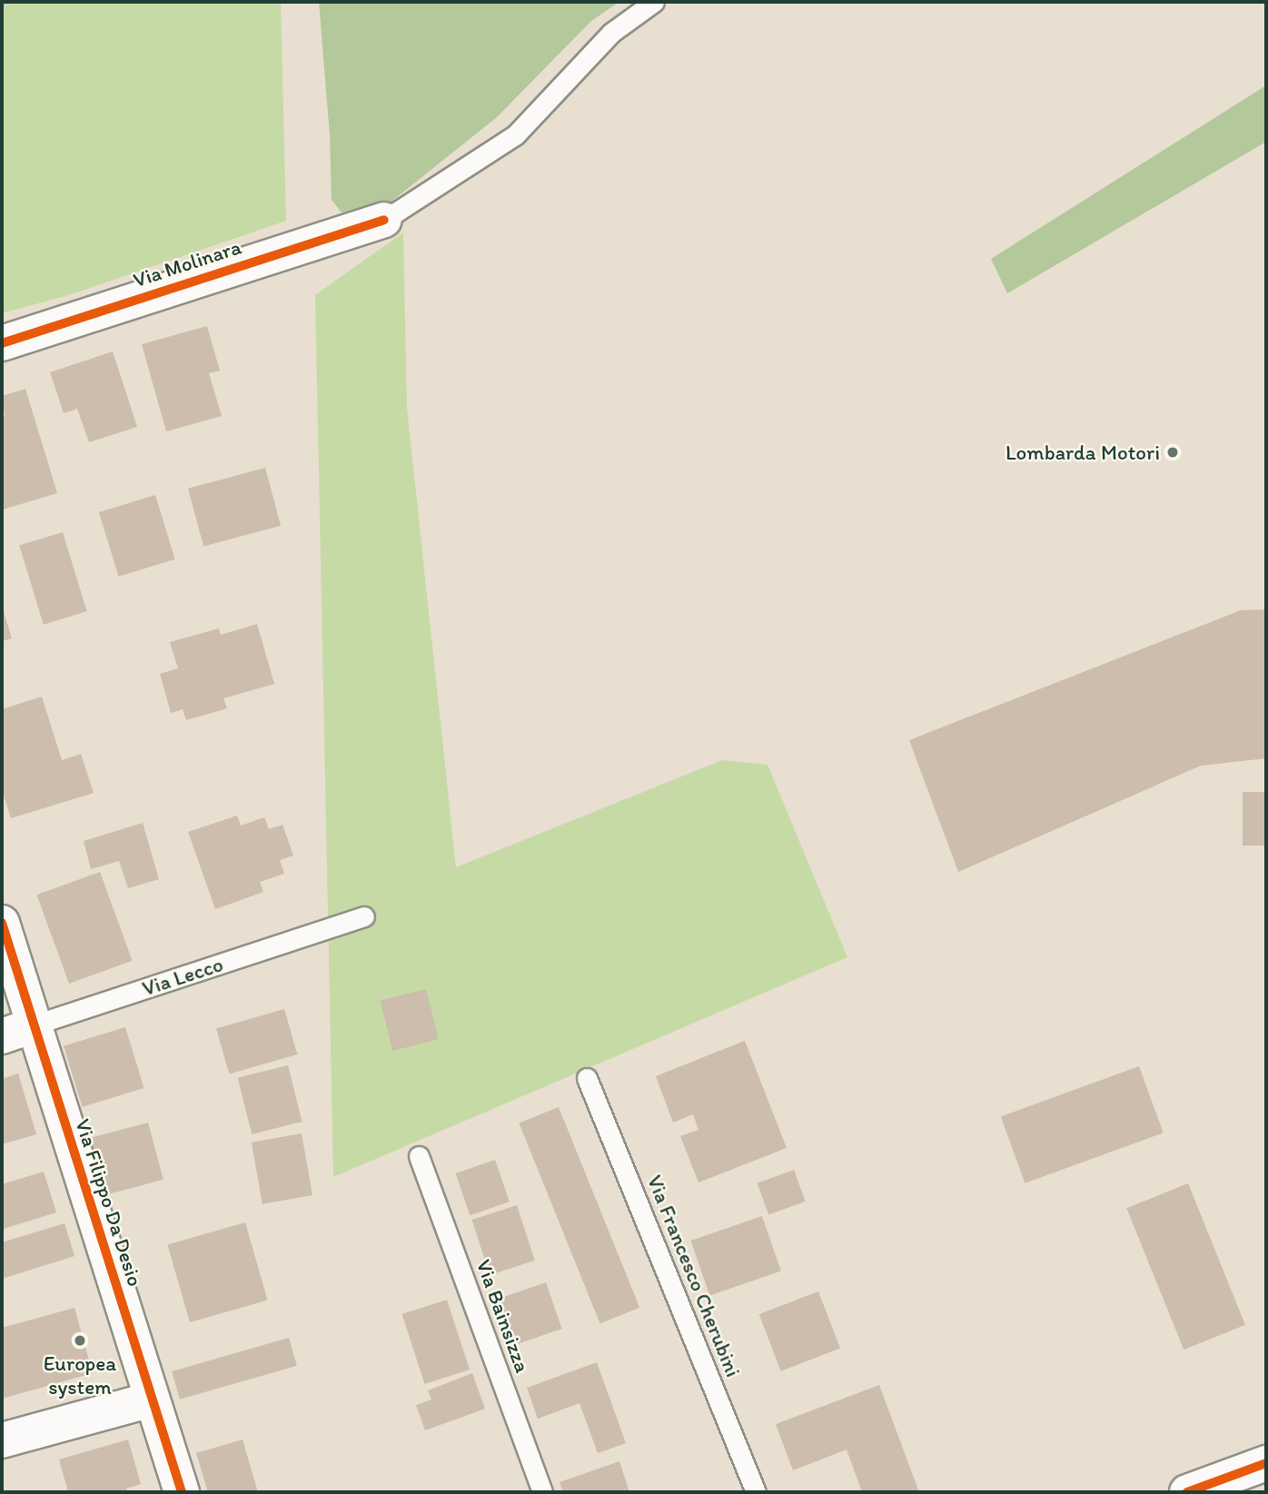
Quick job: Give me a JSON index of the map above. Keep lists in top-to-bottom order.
{
  "streets": {
    "street": ["Via Molinara", "Via Filippo Da Desio"],
    "lane": ["Via Lecco", "Via Francesco Cherubini", "Via Bainsizza"]
  },
  "crossings": [
    ["Via Lecco", "Via Filippo Da Desio"]
  ],
  "places": ["Lombarda Motori", "Europea system"]
}
